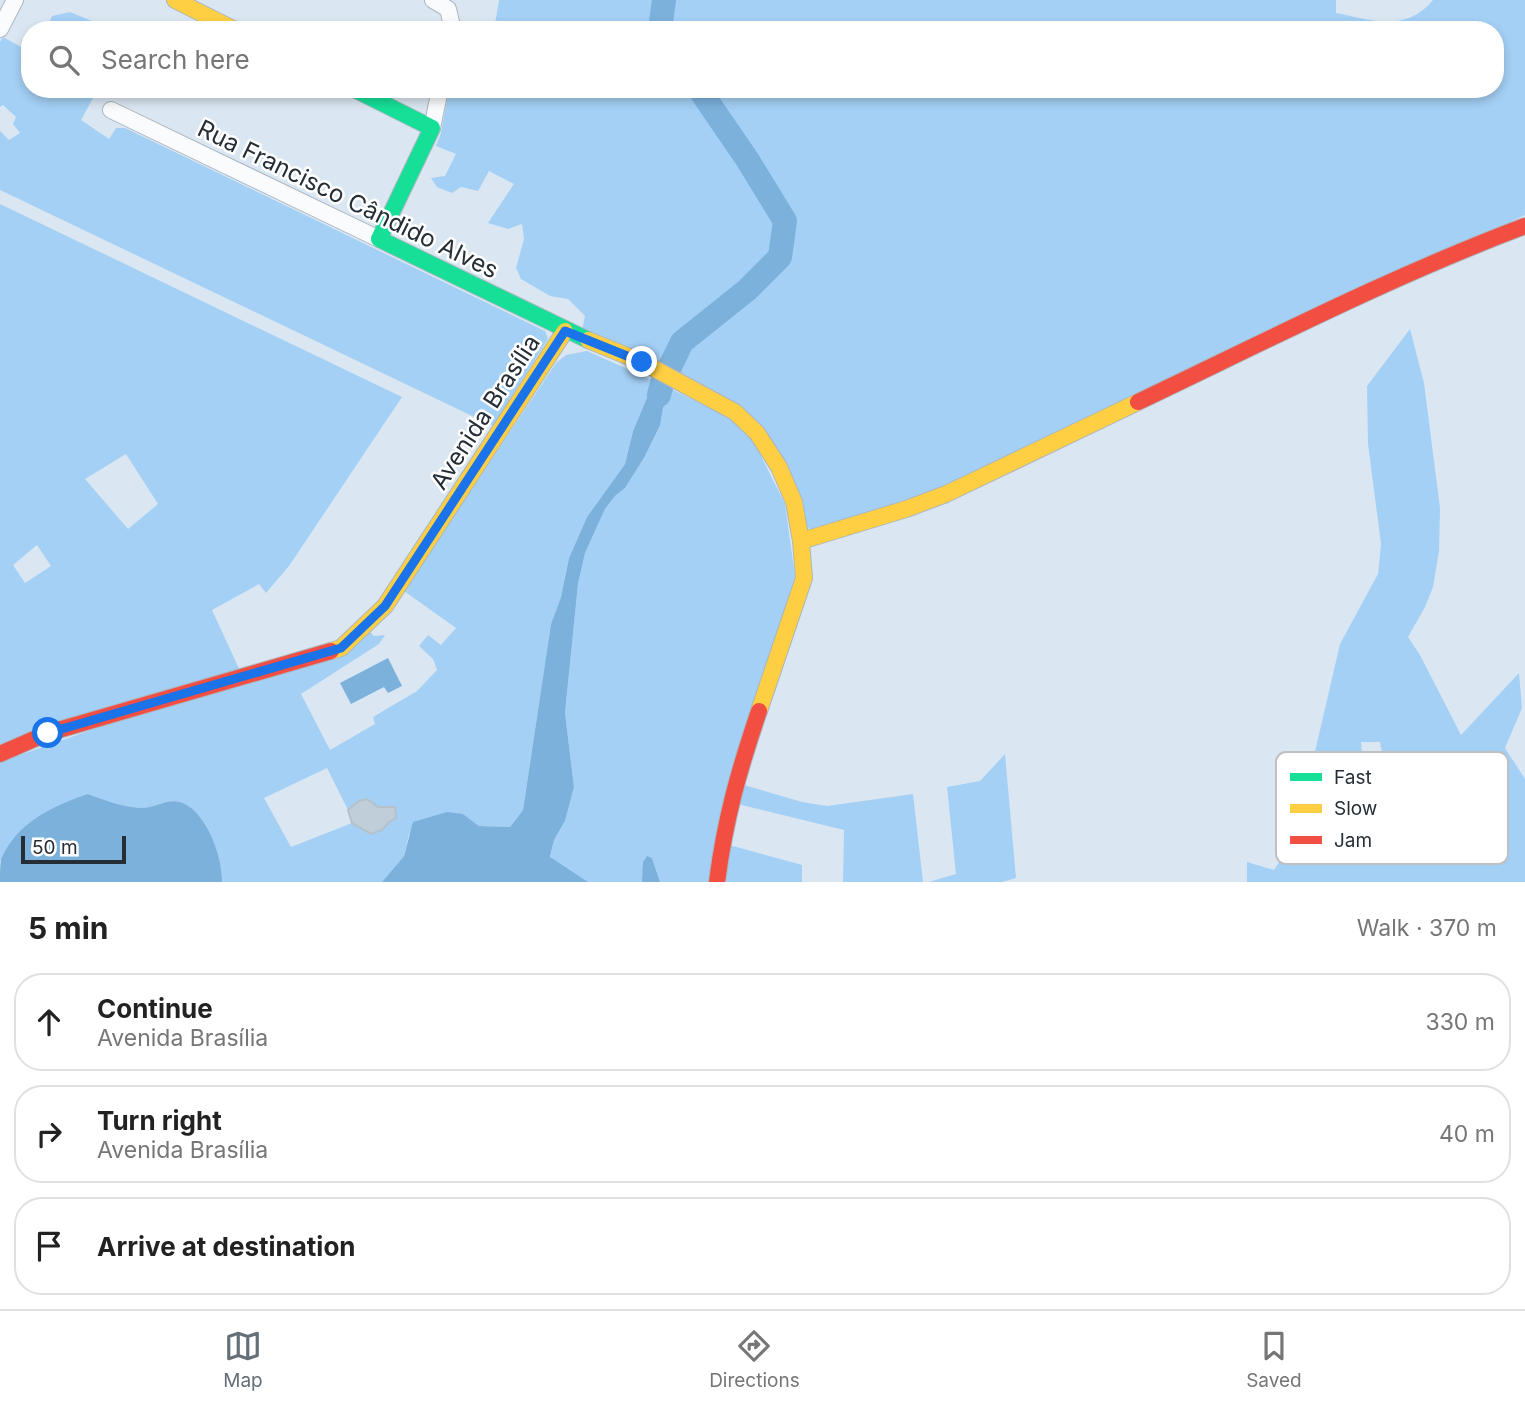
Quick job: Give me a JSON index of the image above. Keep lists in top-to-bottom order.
{
  "streets": {
    "street": ["Rua Francisco Cândido Alves", "Avenida Brasília"]
  },
  "crossings": [
    ["Rua Francisco Cândido Alves", "Avenida Brasília"]
  ],
  "legend": ["Fast", "Slow", "Jam"],
  "scale_bar": "50 m",
  "page": {
    "search": "Search here",
    "scale": "50 m",
    "heading": ["5 min", "Walk · 370 m"],
    "list": [
      ["Continue", "Avenida Brasília", "330 m"],
      ["Turn right", "Avenida Brasília", "40 m"],
      "Arrive at destination"
    ],
    "nav": ["Map", "Directions", "Saved"]
  }
}
